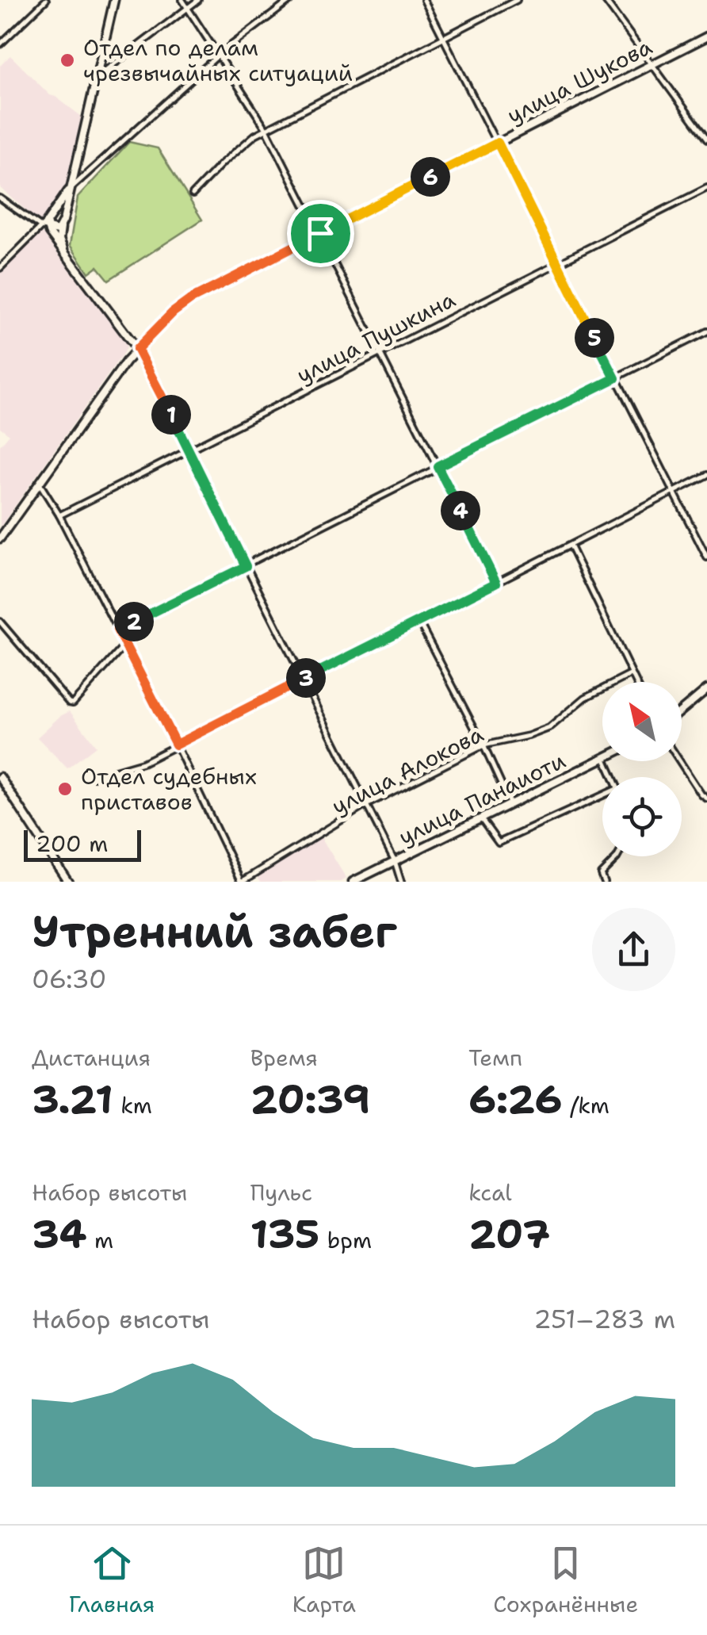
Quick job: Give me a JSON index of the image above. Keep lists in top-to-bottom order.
{
  "streets": {
    "main road": ["улица Шукова", "улица Панаиоти"],
    "street": ["улица Пушкина", "улица Алокова"]
  },
  "places": ["Отдел по делам чрезвычайных ситуаций", "Отдел судебных приставов"],
  "scale_bar": "200 m",
  "north": "top left",
  "page": {
    "pins": [
      "6",
      "5",
      "1",
      "4",
      "2",
      "3"
    ],
    "scale": "200 m",
    "heading": ["Утренний забег", "06:30"],
    "stats": [
      ["Дистанция", "3.21 km"],
      ["Время", "20:39"],
      ["Темп", "6:26 /km"],
      ["Набор высоты", "34 m"],
      ["Пульс", "135 bpm"],
      ["kcal", "207"]
    ],
    "chart": ["Набор высоты", "251–283 m"],
    "tabs": ["Главная", "Карта", "Сохранённые"]
  }
}
